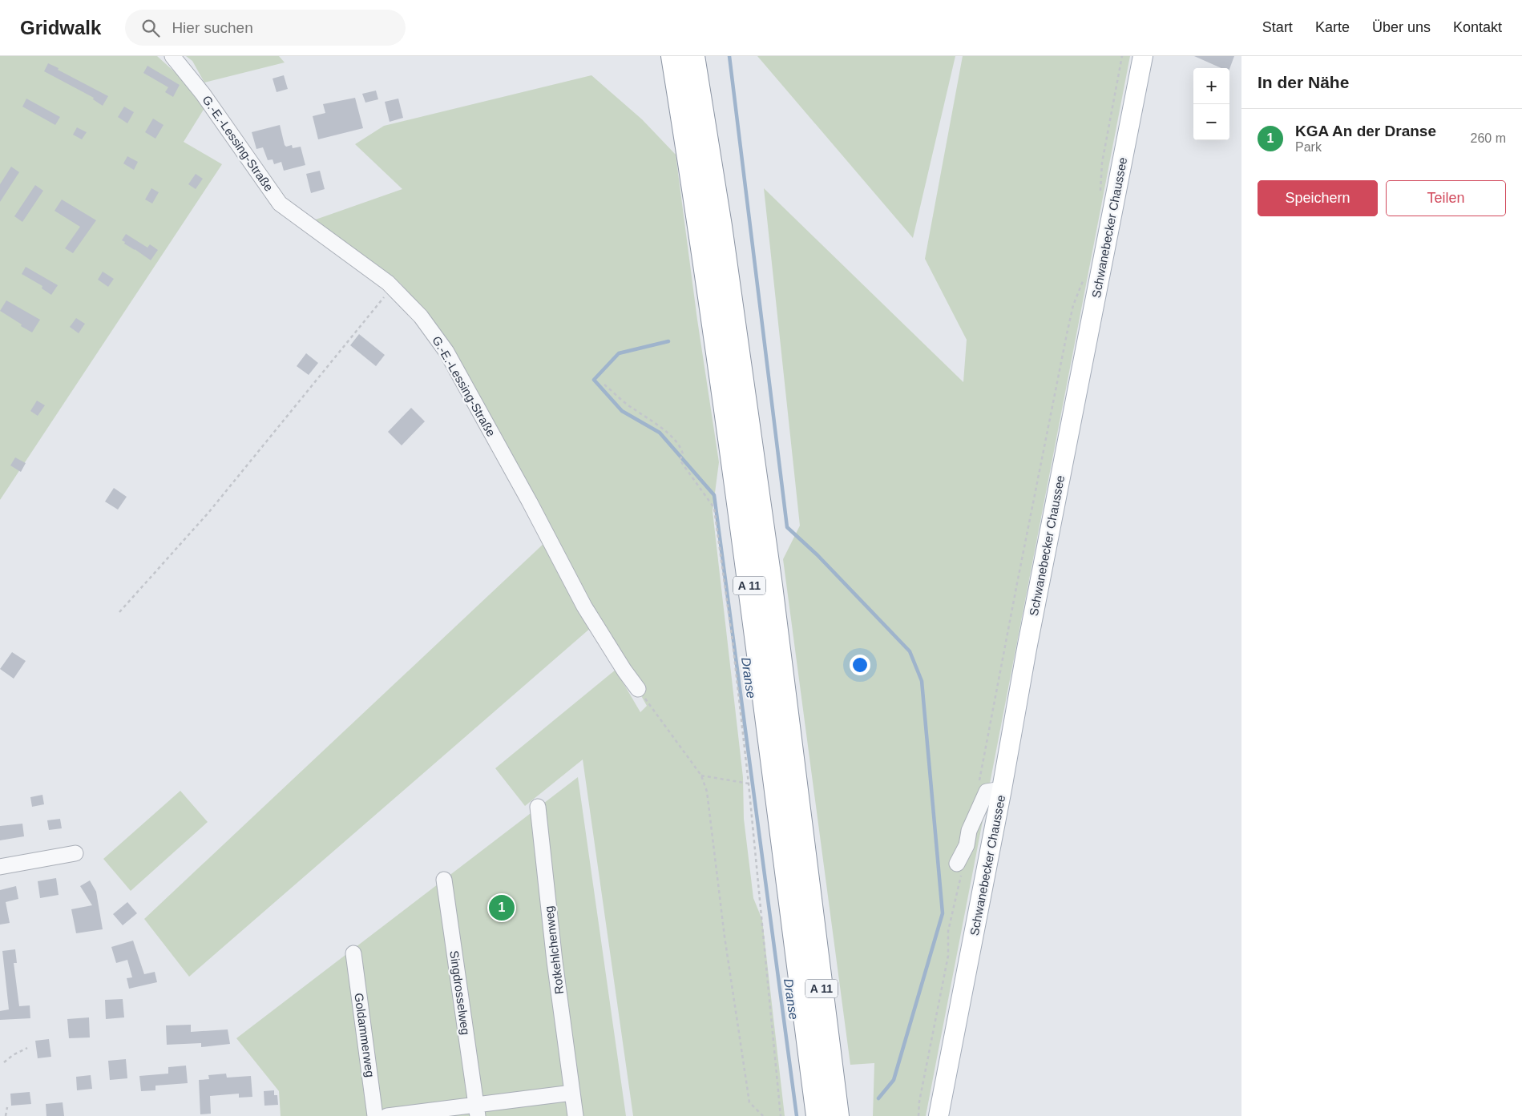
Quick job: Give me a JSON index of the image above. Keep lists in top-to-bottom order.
{
  "streets": {
    "highway": ["A 11"],
    "main road": ["Schwanebecker Chaussee"],
    "street": [
      "G.-E.-Lessing-Straße",
      "Rotkehlchenweg",
      "Singdrosselweg",
      "Goldammerweg"
    ]
  },
  "water": ["Dranse"],
  "page": {
    "header": "Gridwalk",
    "search": "Hier suchen",
    "nav": [
      "Start",
      "Karte",
      "Über uns",
      "Kontakt"
    ],
    "heading": "In der Nähe",
    "map_buttons": ["+", "−"],
    "list": [
      {
        "mark": "1",
        "name": "KGA An der Dranse",
        "note": "Park",
        "value": "260 m"
      }
    ],
    "buttons": ["Speichern", "Teilen"],
    "pins": "1"
  }
}
